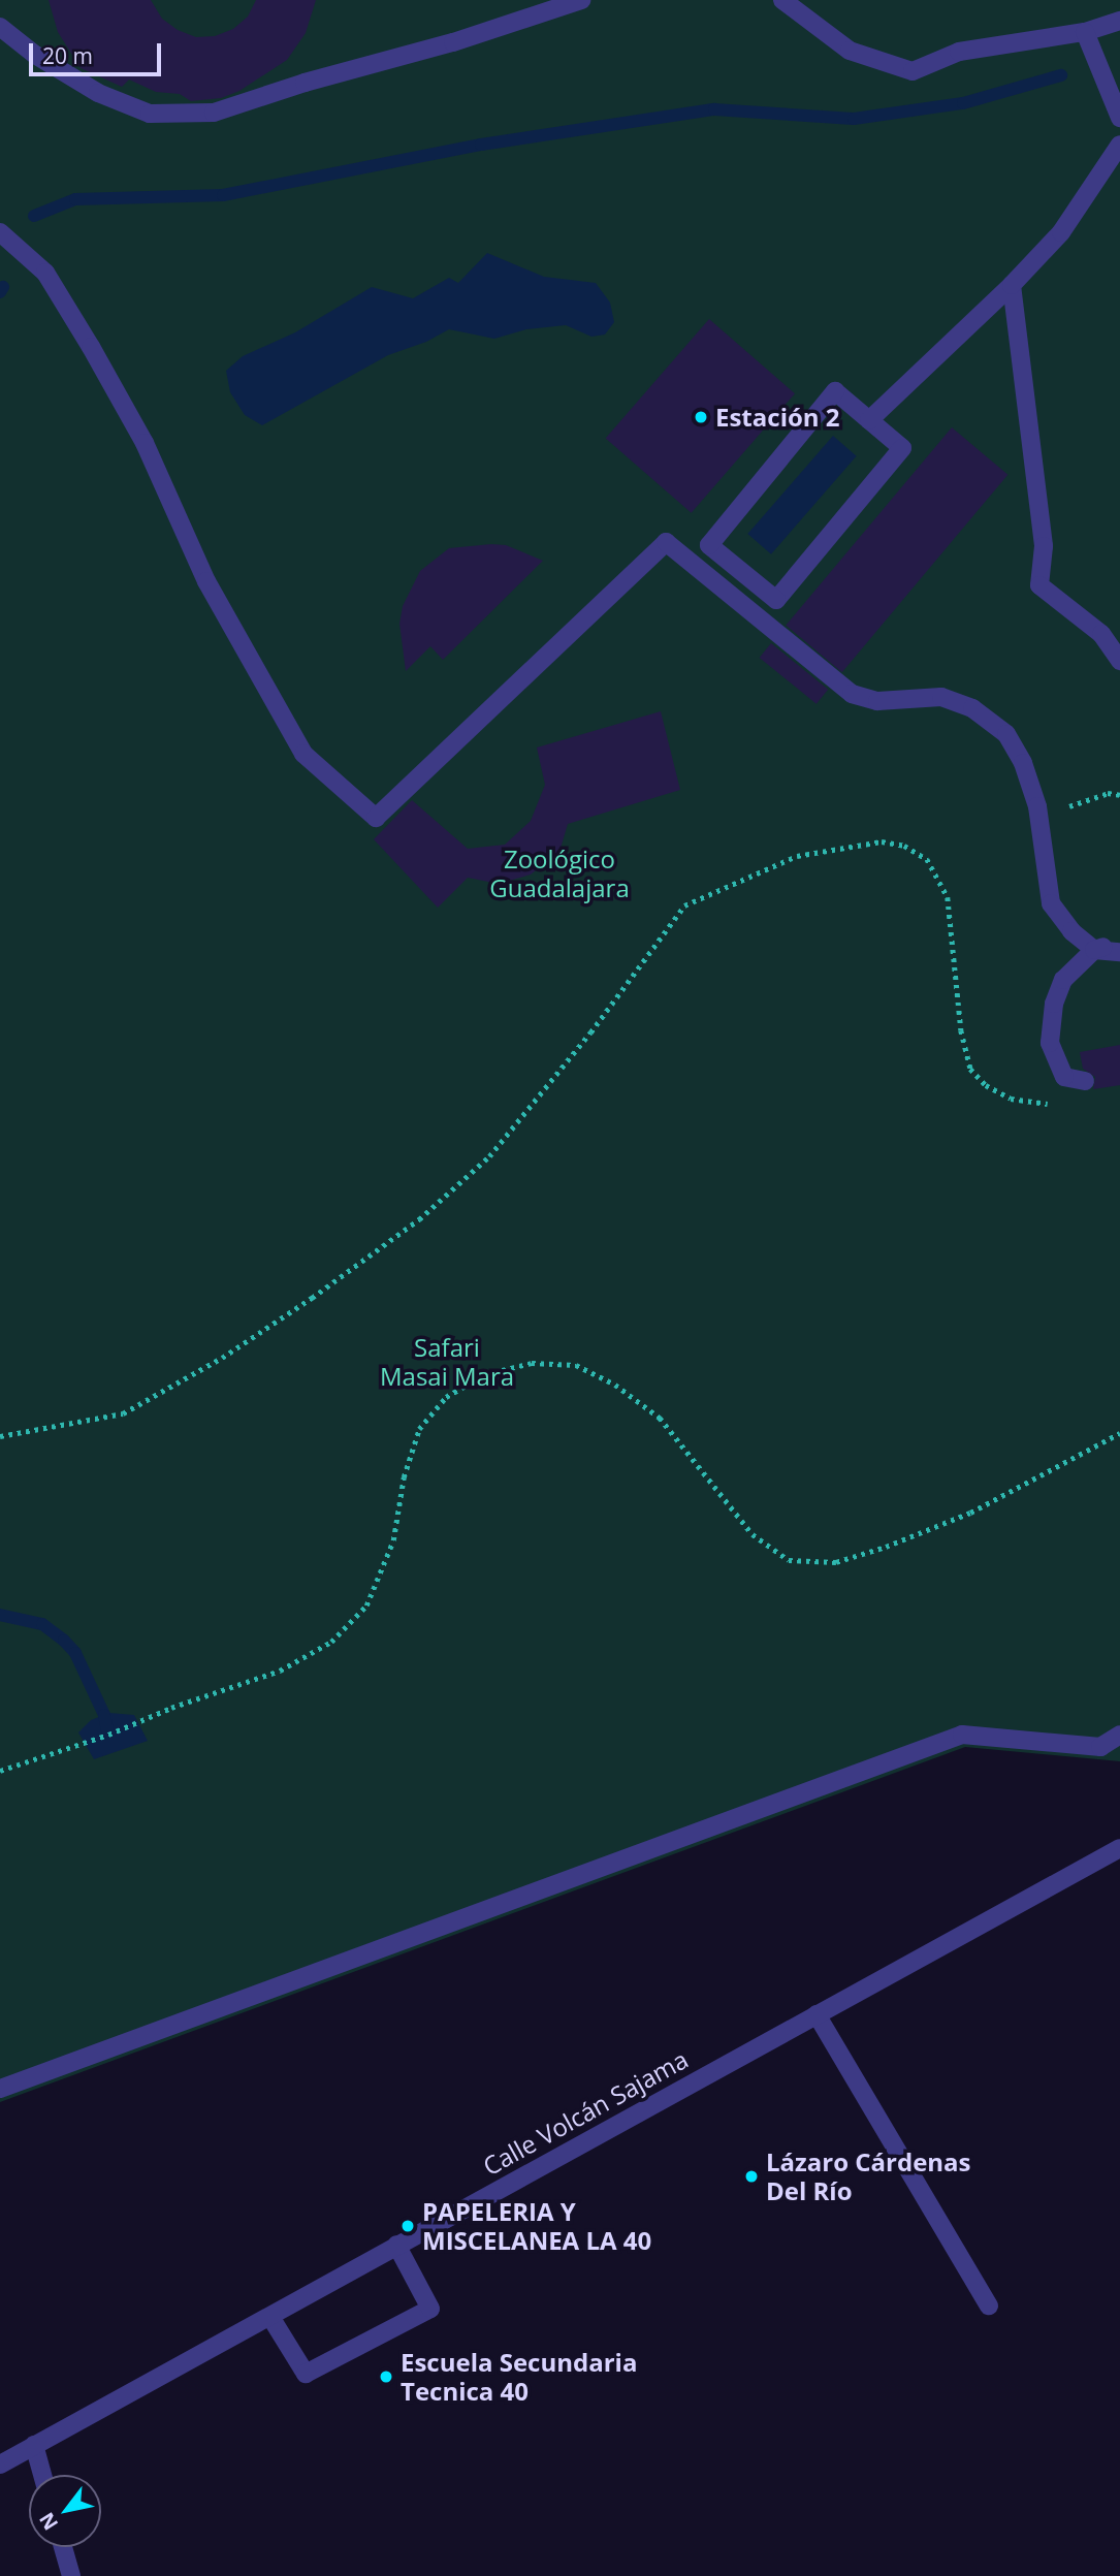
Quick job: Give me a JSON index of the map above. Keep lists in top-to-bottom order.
{
  "streets": {
    "street": ["Calle Volcán Sajama"]
  },
  "parks": ["Zoológico Guadalajara", "Safari Masai Mara"],
  "places": [
    "Estación 2",
    "Lázaro Cárdenas Del Río",
    "PAPELERIA Y MISCELANEA LA 40",
    "Escuela Secundaria Tecnica 40"
  ],
  "scale_bar": "20 m",
  "north": "bottom left"
}
